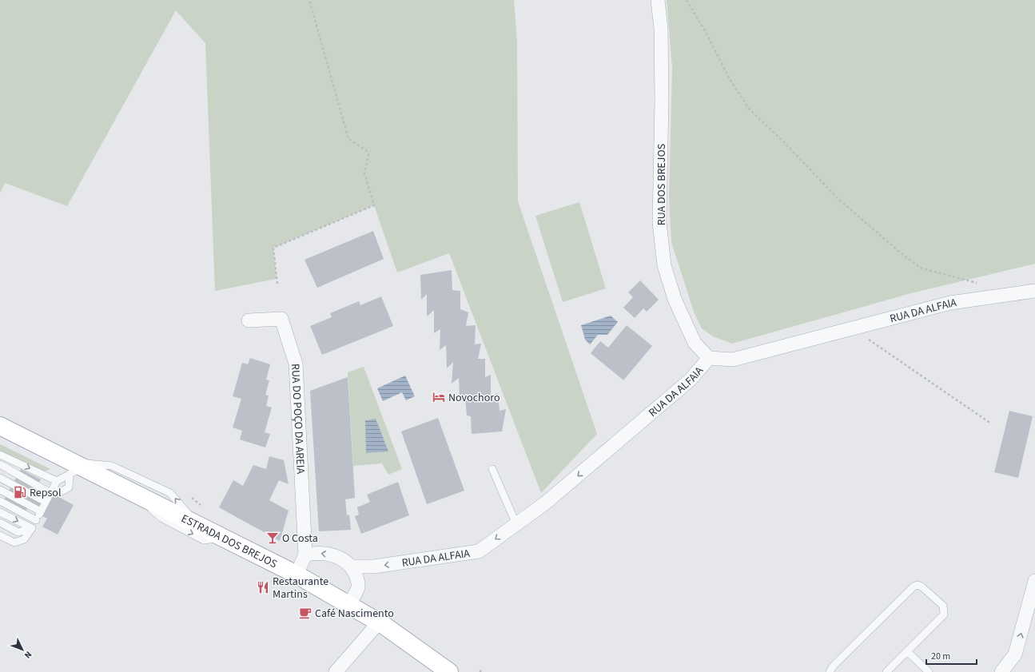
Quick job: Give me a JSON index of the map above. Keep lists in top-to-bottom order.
{
  "streets": {
    "main road": ["ESTRADA DOS BREJOS"],
    "street": ["RUA DOS BREJOS", "RUA DA ALFAIA", "RUA DO POÇO DA AREIA"]
  },
  "crossings": [
    ["RUA DOS BREJOS", "RUA DA ALFAIA"]
  ],
  "one_way": ["RUA DA ALFAIA"],
  "places": {
    "hotel": ["Novochoro"],
    "fuel station": ["Repsol"],
    "bar": ["O Costa"],
    "restaurant": ["Restaurante Martins"],
    "cafe": ["Café Nascimento"]
  },
  "scale_bar": "20 m",
  "north": "bottom right"
}
